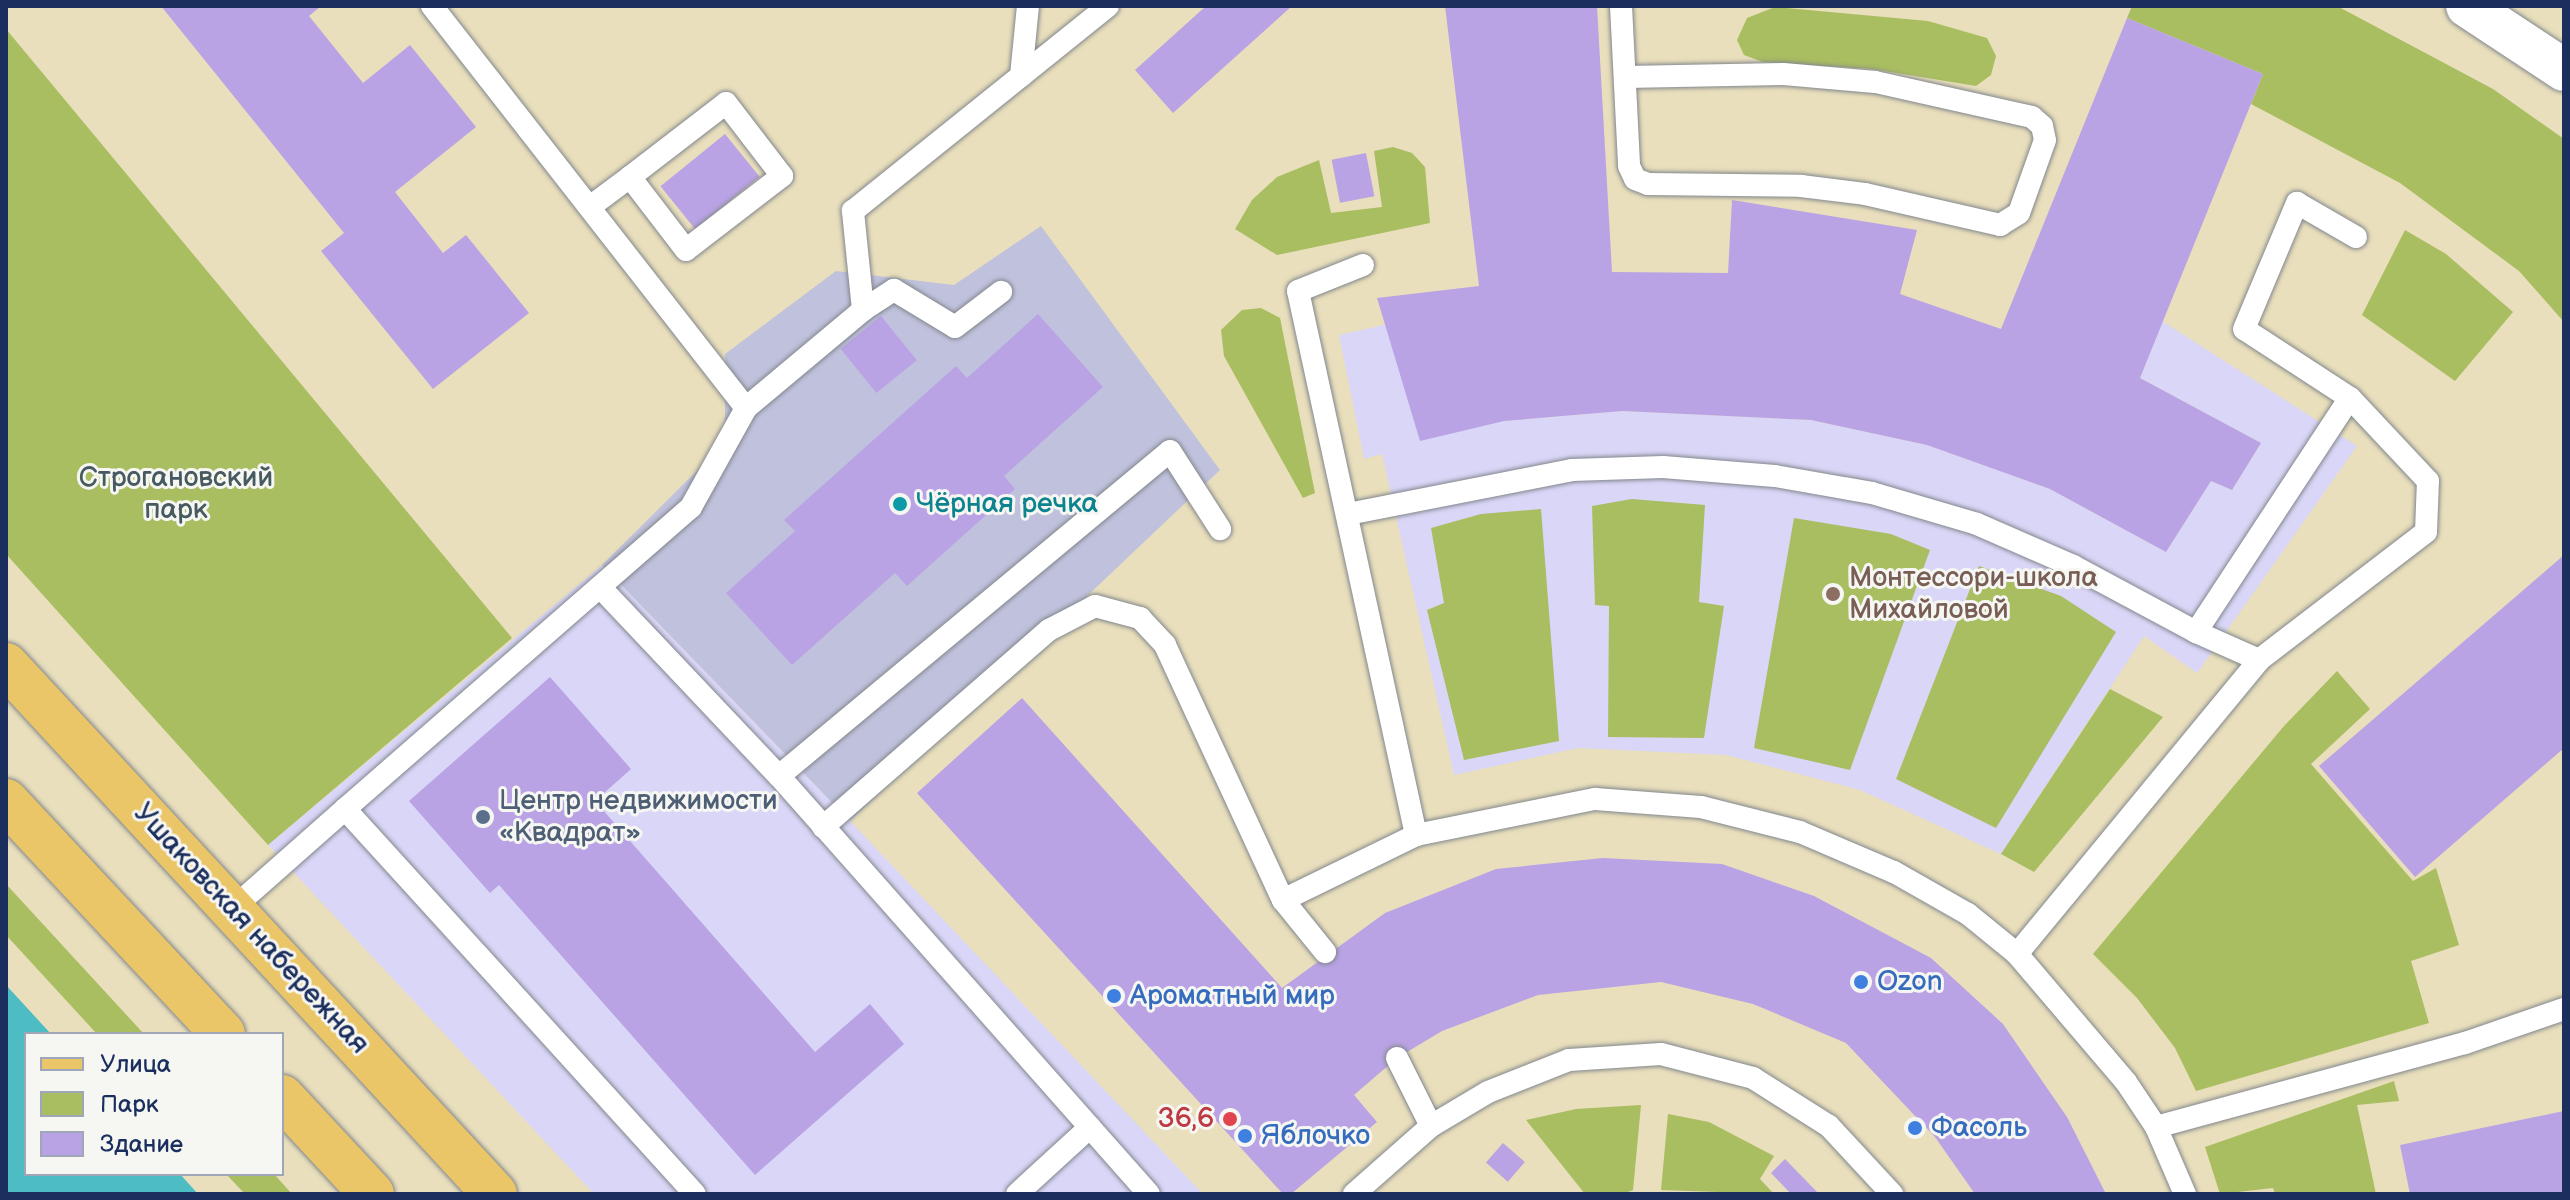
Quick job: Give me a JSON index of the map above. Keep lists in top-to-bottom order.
{
  "streets": {
    "main road": ["Ушаковская набережная"]
  },
  "parks": ["Строгановский парк"],
  "places": [
    "Чёрная речка",
    "Монтессори-школа Михайловой",
    "Центр недвижимости «Квадрат»",
    "Ozon",
    "Ароматный мир",
    "36,6",
    "Фасоль",
    "Яблочко"
  ],
  "legend": ["Улица", "Парк", "Здание"]
}
